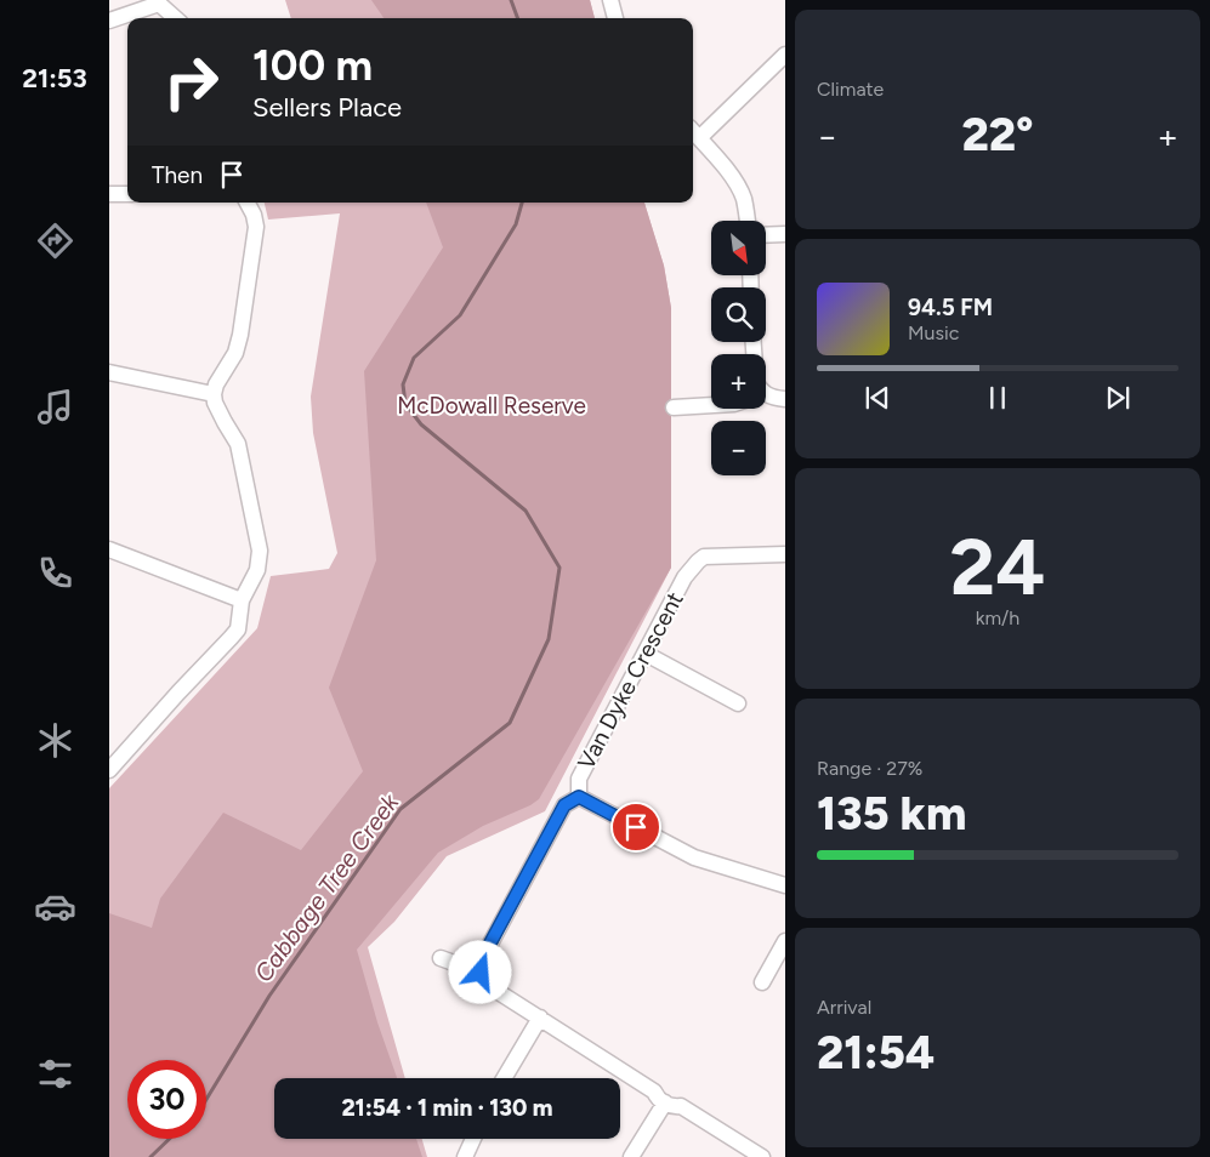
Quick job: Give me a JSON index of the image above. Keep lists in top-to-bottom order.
{
  "streets": {
    "street": ["Van Dyke Crescent"]
  },
  "water": ["Cabbage Tree Creek"],
  "parks": ["McDowall Reserve"],
  "north": "bottom right",
  "page": {
    "tabs": "21:53",
    "tile": [
      "Climate",
      ["24", "km/h"],
      ["Range · 27%", "135 km"],
      ["Arrival", "21:54"]
    ],
    "turn": ["100 m", "Sellers Place"],
    "heat": ["−", "22°", "+"],
    "then": "Then",
    "map_buttons": ["+", "−"],
    "song": ["94.5 FM", "Music"],
    "limit": "30",
    "trip": "21:54 · 1 min · 130 m"
  }
}
